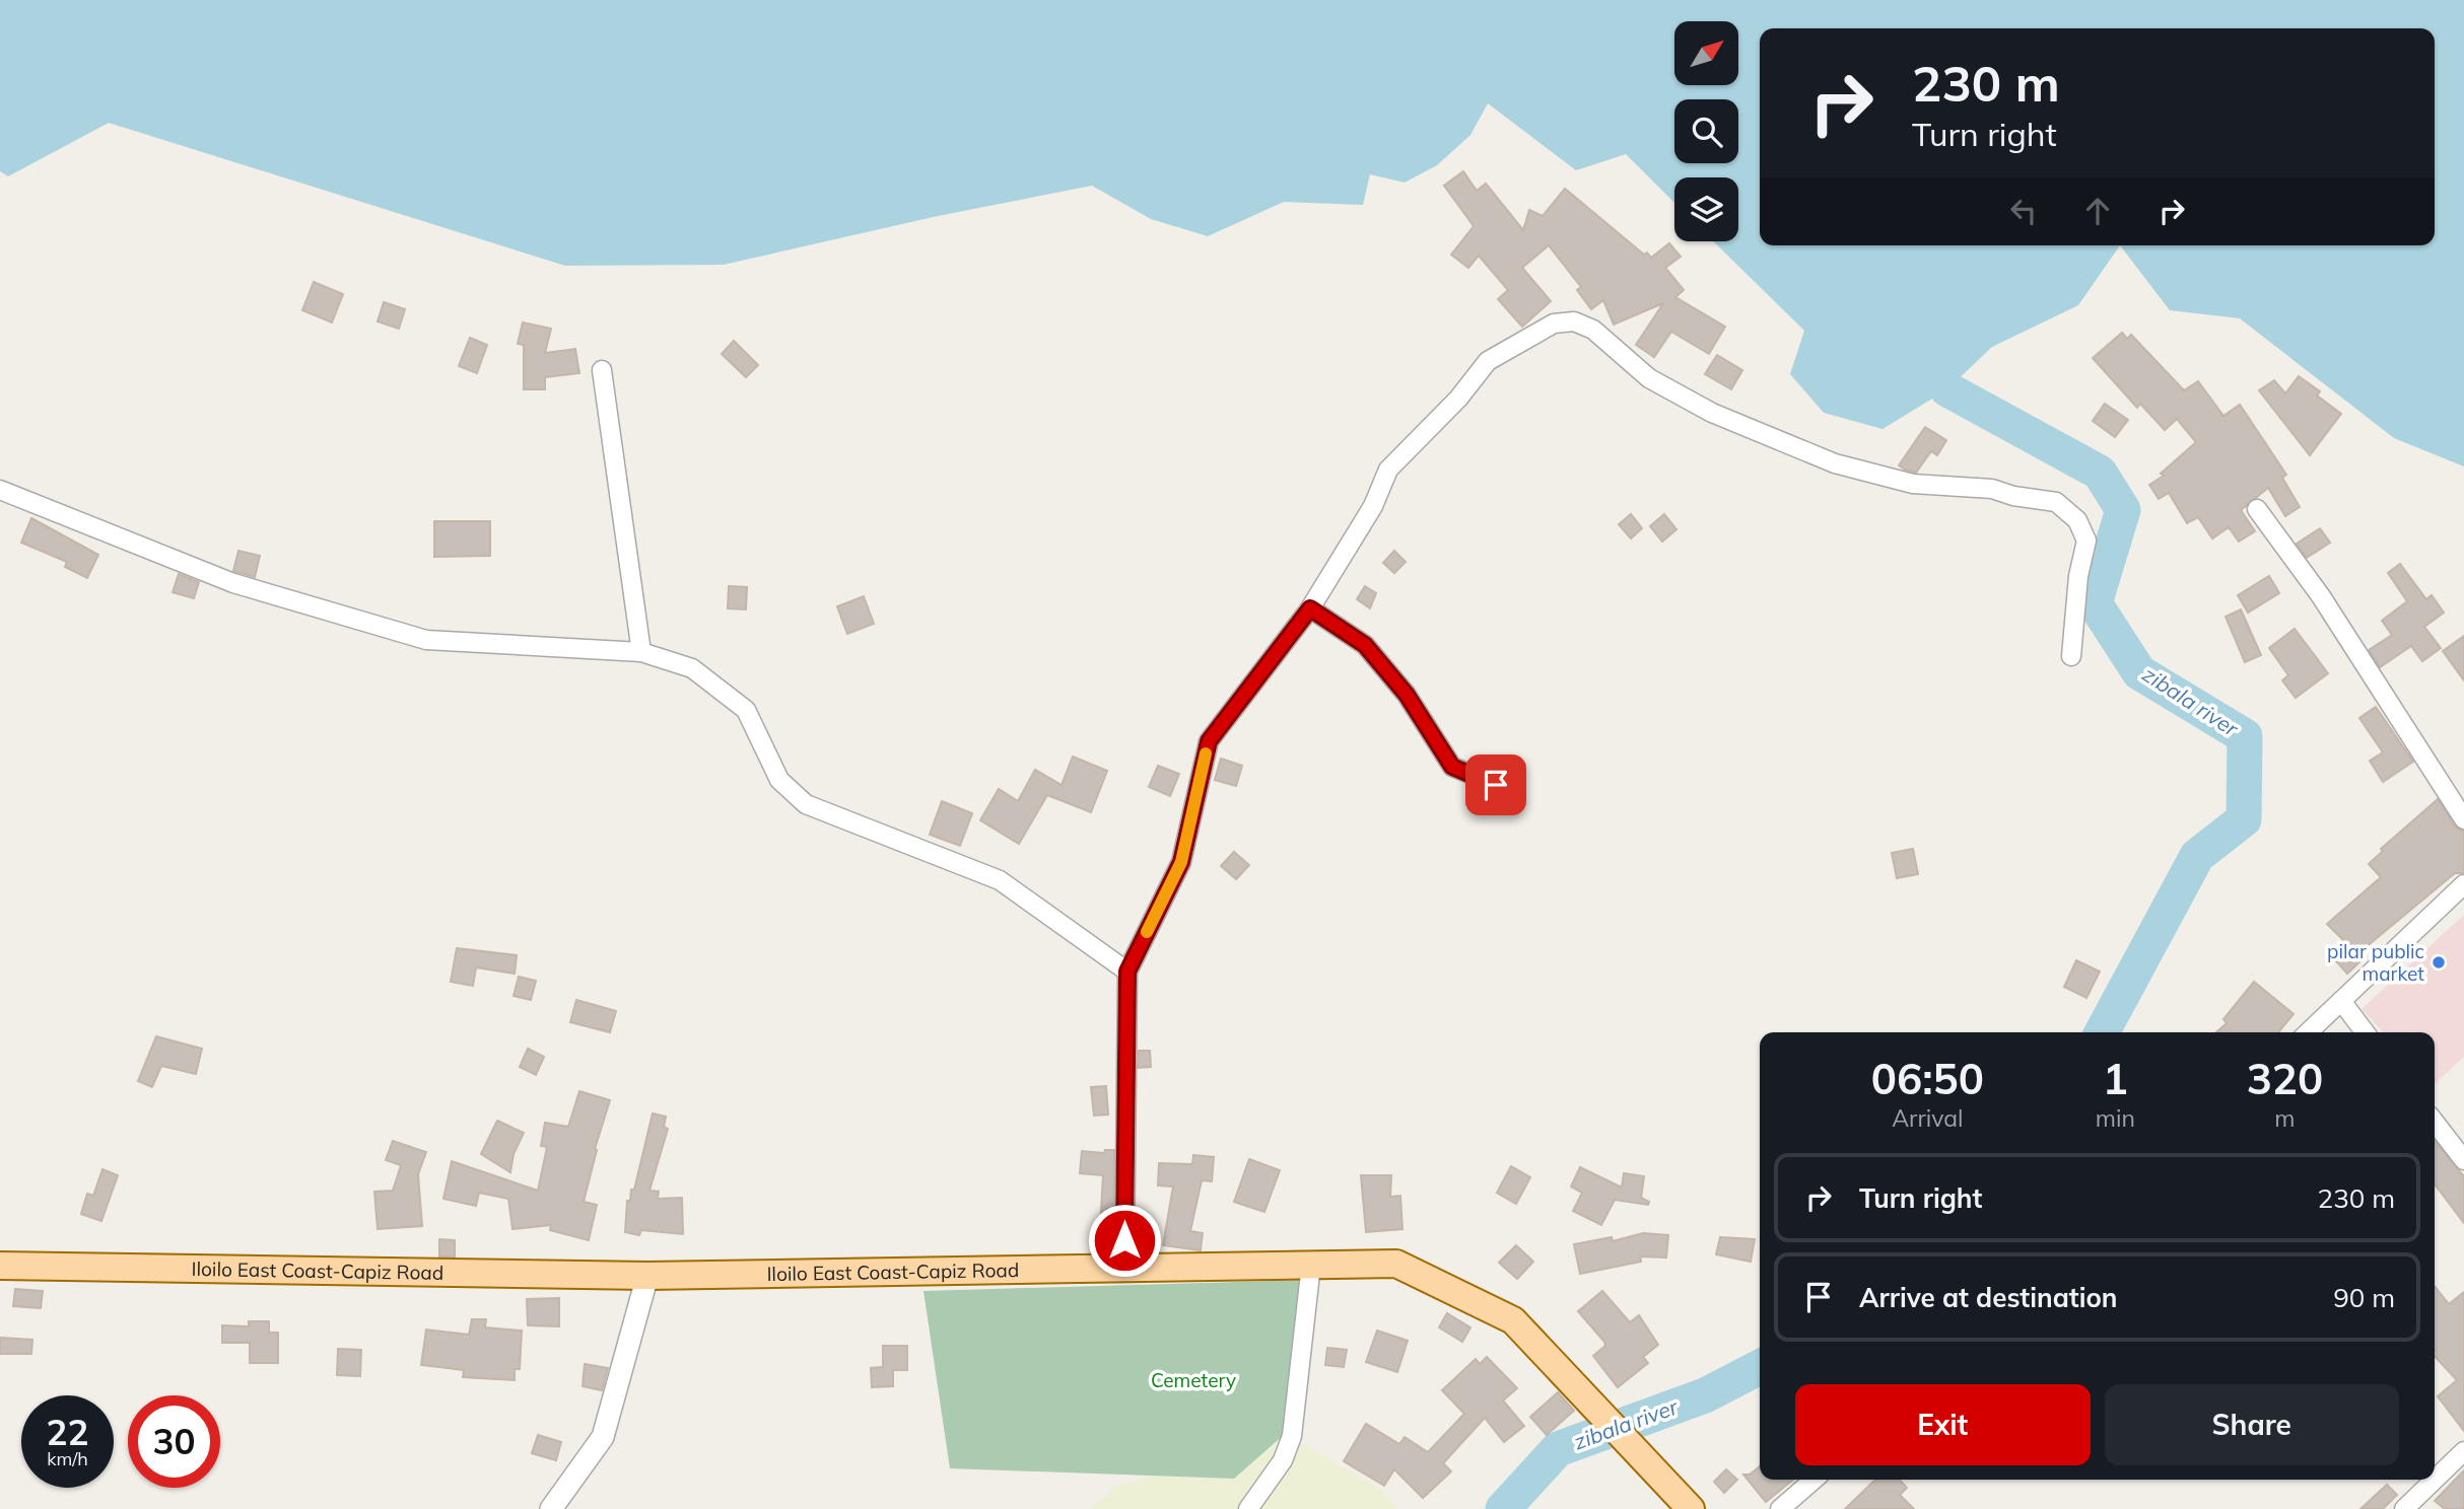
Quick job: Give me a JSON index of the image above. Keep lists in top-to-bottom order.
{
  "streets": {
    "main road": ["Iloilo East Coast-Capiz Road"]
  },
  "water": ["zibala river"],
  "parks": ["Cemetery"],
  "places": ["pilar public market"],
  "north": "top right",
  "page": {
    "turn": ["230 m", "Turn right"],
    "eta": [
      "06:50",
      "Arrival",
      "1",
      "min",
      "320",
      "m"
    ],
    "list": [
      {
        "name": "Turn right",
        "value": "230 m"
      },
      {
        "name": "Arrive at destination",
        "value": "90 m"
      }
    ],
    "buttons": ["Exit", "Share"],
    "speed": "22 km/h",
    "limit": "30"
  }
}
